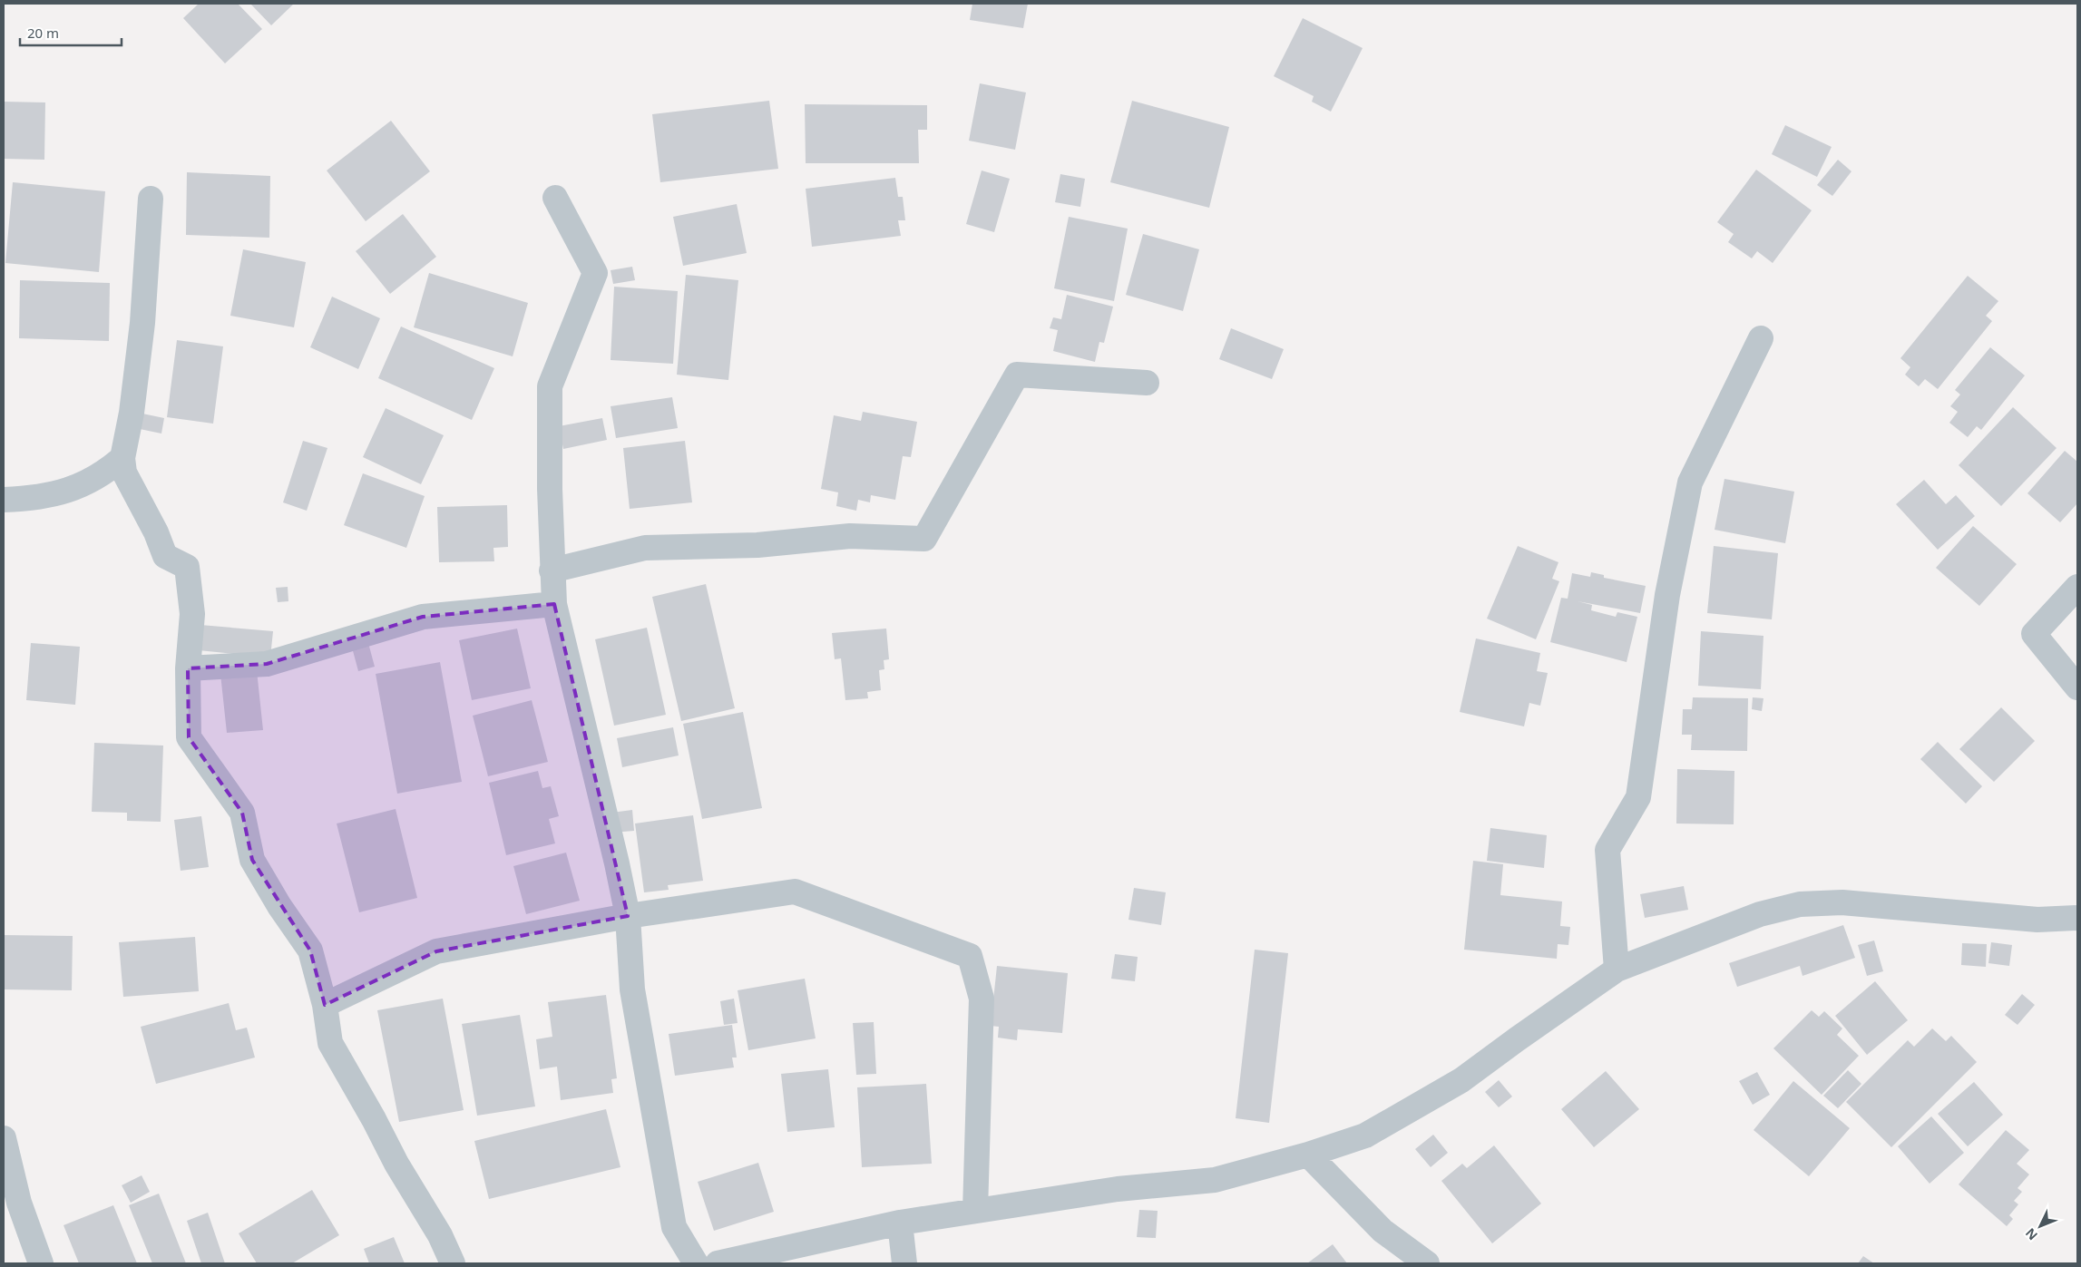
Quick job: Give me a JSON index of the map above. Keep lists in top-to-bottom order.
{
  "scale_bar": "20 m",
  "north": "bottom left"
}
